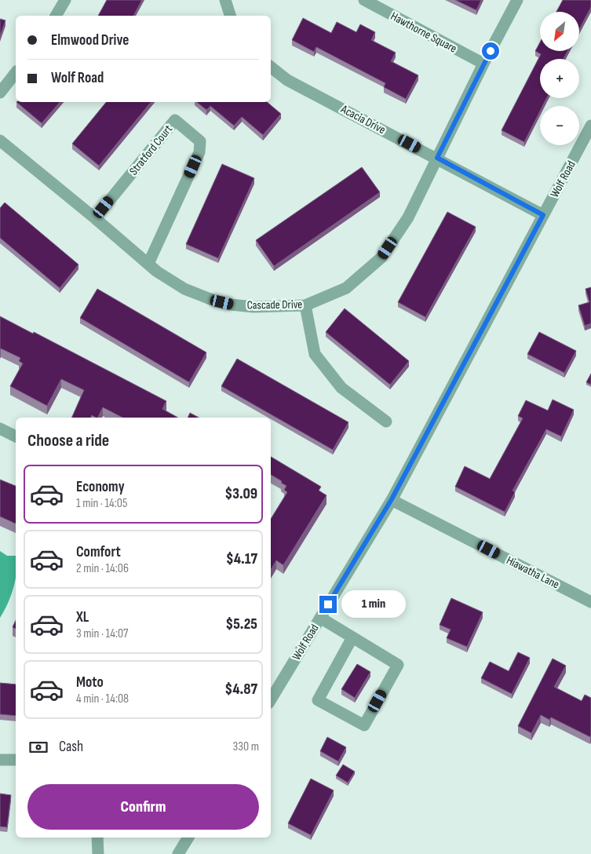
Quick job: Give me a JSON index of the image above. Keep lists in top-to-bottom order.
{
  "streets": {
    "street": [
      "Hawthorne Square",
      "Acacia Drive",
      "Stratford Court",
      "Wolf Road",
      "Cascade Drive",
      "Hiawatha Lane"
    ]
  },
  "crossings": [
    ["Hawthorne Square", "Cascade Drive"],
    ["Acacia Drive", "Wolf Road"],
    ["Acacia Drive", "Cascade Drive"],
    ["Stratford Court", "Cascade Drive"],
    ["Wolf Road", "Hiawatha Lane"]
  ],
  "north": "bottom left",
  "page": {
    "map_buttons": ["+", "−"],
    "banner": ["Elmwood Drive", "Wolf Road"],
    "heading": "Choose a ride",
    "list": [
      {
        "name": "Economy",
        "note": "1 min · 14:05",
        "value": "$3.09"
      },
      {
        "name": "Comfort",
        "note": "2 min · 14:06",
        "value": "$4.17"
      },
      {
        "name": "XL",
        "note": "3 min · 14:07",
        "value": "$5.25"
      },
      {
        "name": "Moto",
        "note": "4 min · 14:08",
        "value": "$4.87"
      }
    ],
    "bubble": "1 min",
    "pay": ["Cash", "330 m"],
    "buttons": "Confirm"
  }
}
